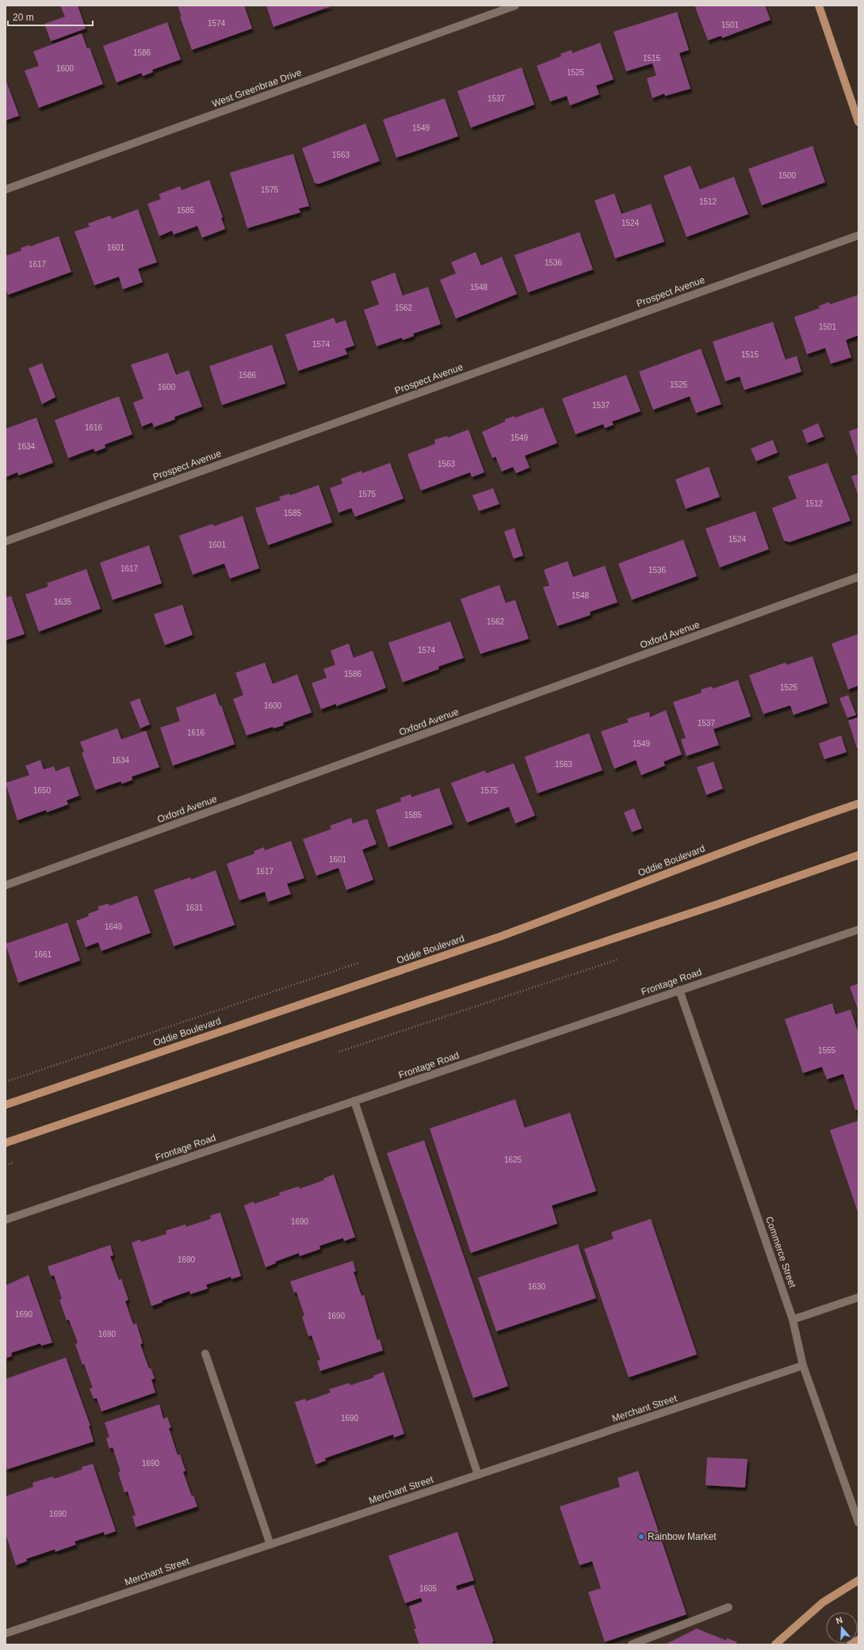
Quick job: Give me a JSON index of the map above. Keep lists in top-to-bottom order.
{
  "streets": {
    "main road": ["Oddie Boulevard"],
    "street": [
      "West Greenbrae Drive",
      "Prospect Avenue",
      "Oxford Avenue",
      "Frontage Road",
      "Commerce Street",
      "Merchant Street"
    ]
  },
  "crossings": [
    ["Frontage Road", "Commerce Street"],
    ["Commerce Street", "Merchant Street"]
  ],
  "places": ["Rainbow Market"],
  "house_numbers": [
    "1574",
    "1501",
    "1586",
    "1515",
    "1600",
    "1525",
    "1537",
    "1549",
    "1563",
    "1500",
    "1575",
    "1512",
    "1585",
    "1524",
    "1601",
    "1536",
    "1617",
    "1548",
    "1562",
    "1501",
    "1574",
    "1515",
    "1586",
    "1525",
    "1600",
    "1537",
    "1616",
    "1549",
    "1634",
    "1563",
    "1575",
    "1512",
    "1585",
    "1524",
    "1601",
    "1617",
    "1536",
    "1548",
    "1635",
    "1562",
    "1574",
    "1586",
    "1525",
    "1600",
    "1537",
    "1616",
    "1549",
    "1634",
    "1563",
    "1650",
    "1575",
    "1585",
    "1601",
    "1617",
    "1631",
    "1649",
    "1661",
    "1555",
    "1625",
    "1690",
    "1690",
    "1630",
    "1690",
    "1690",
    "1690",
    "1690",
    "1690",
    "1690",
    "1605"
  ],
  "scale_bar": "20 m",
  "north": "top"
}
